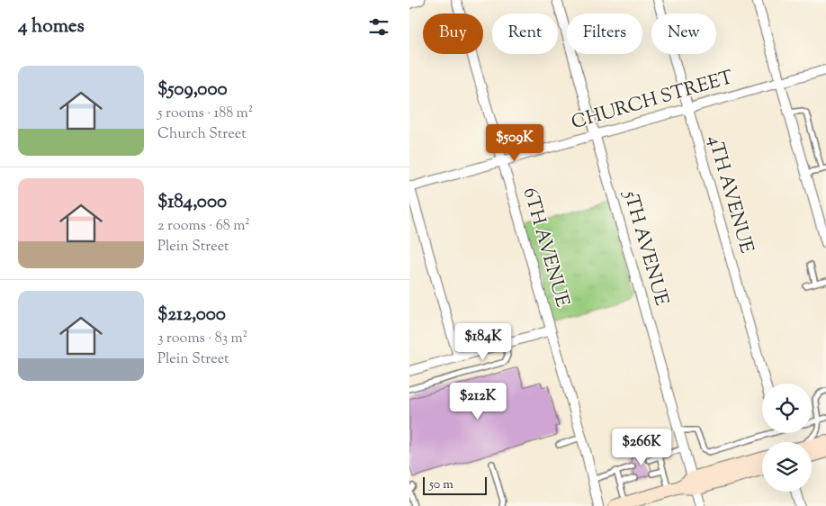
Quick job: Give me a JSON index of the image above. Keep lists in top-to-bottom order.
{
  "streets": {
    "street": [
      "CHURCH STREET",
      "4TH AVENUE",
      "6TH AVENUE",
      "5TH AVENUE"
    ]
  },
  "crossings": [
    ["CHURCH STREET", "4TH AVENUE"],
    ["CHURCH STREET", "6TH AVENUE"],
    ["CHURCH STREET", "5TH AVENUE"]
  ],
  "scale_bar": "50 m",
  "page": {
    "heading": "4 homes",
    "chip": [
      "Buy",
      "Rent",
      "Filters",
      "New"
    ],
    "list": [
      {
        "name": "$509,000",
        "note": "5 rooms · 188 m² · Church Street"
      },
      {
        "name": "$184,000",
        "note": "2 rooms · 68 m² · Plein Street"
      },
      {
        "name": "$212,000",
        "note": "3 rooms · 83 m² · Plein Street"
      }
    ],
    "price": [
      "$509K",
      "$184K",
      "$212K",
      "$266K"
    ],
    "scale": "50 m"
  }
}
